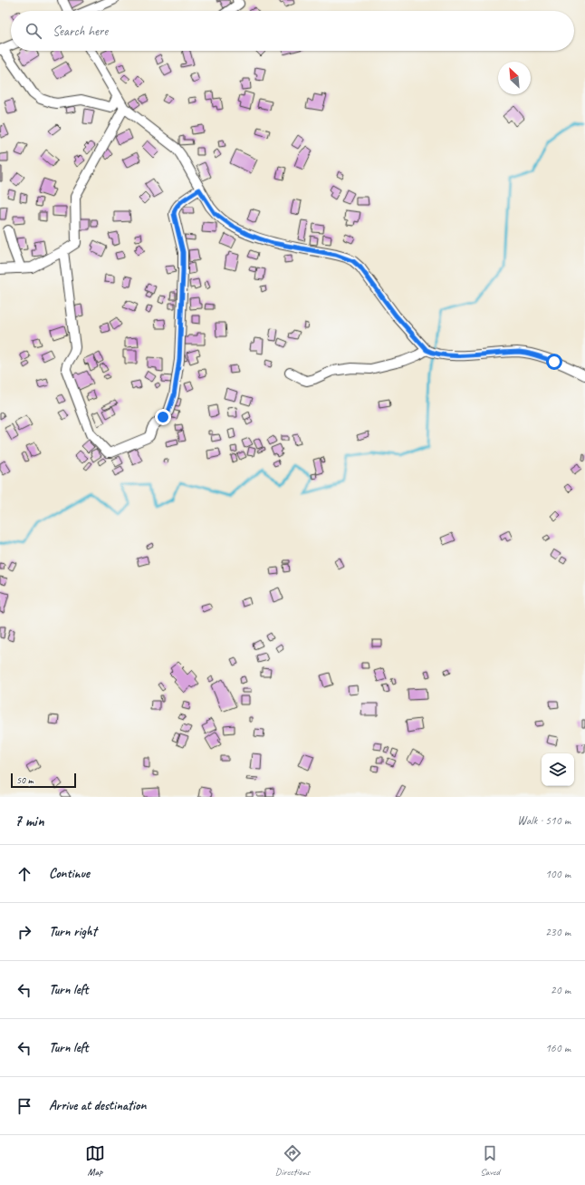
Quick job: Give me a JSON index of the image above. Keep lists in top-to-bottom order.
{
  "scale_bar": "50 m",
  "north": "top left",
  "page": {
    "search": "Search here",
    "scale": "50 m",
    "heading": ["7 min", "Walk · 510 m"],
    "list": [
      ["Continue", "100 m"],
      ["Turn right", "230 m"],
      ["Turn left", "20 m"],
      ["Turn left", "160 m"],
      "Arrive at destination"
    ],
    "nav": ["Map", "Directions", "Saved"]
  }
}
